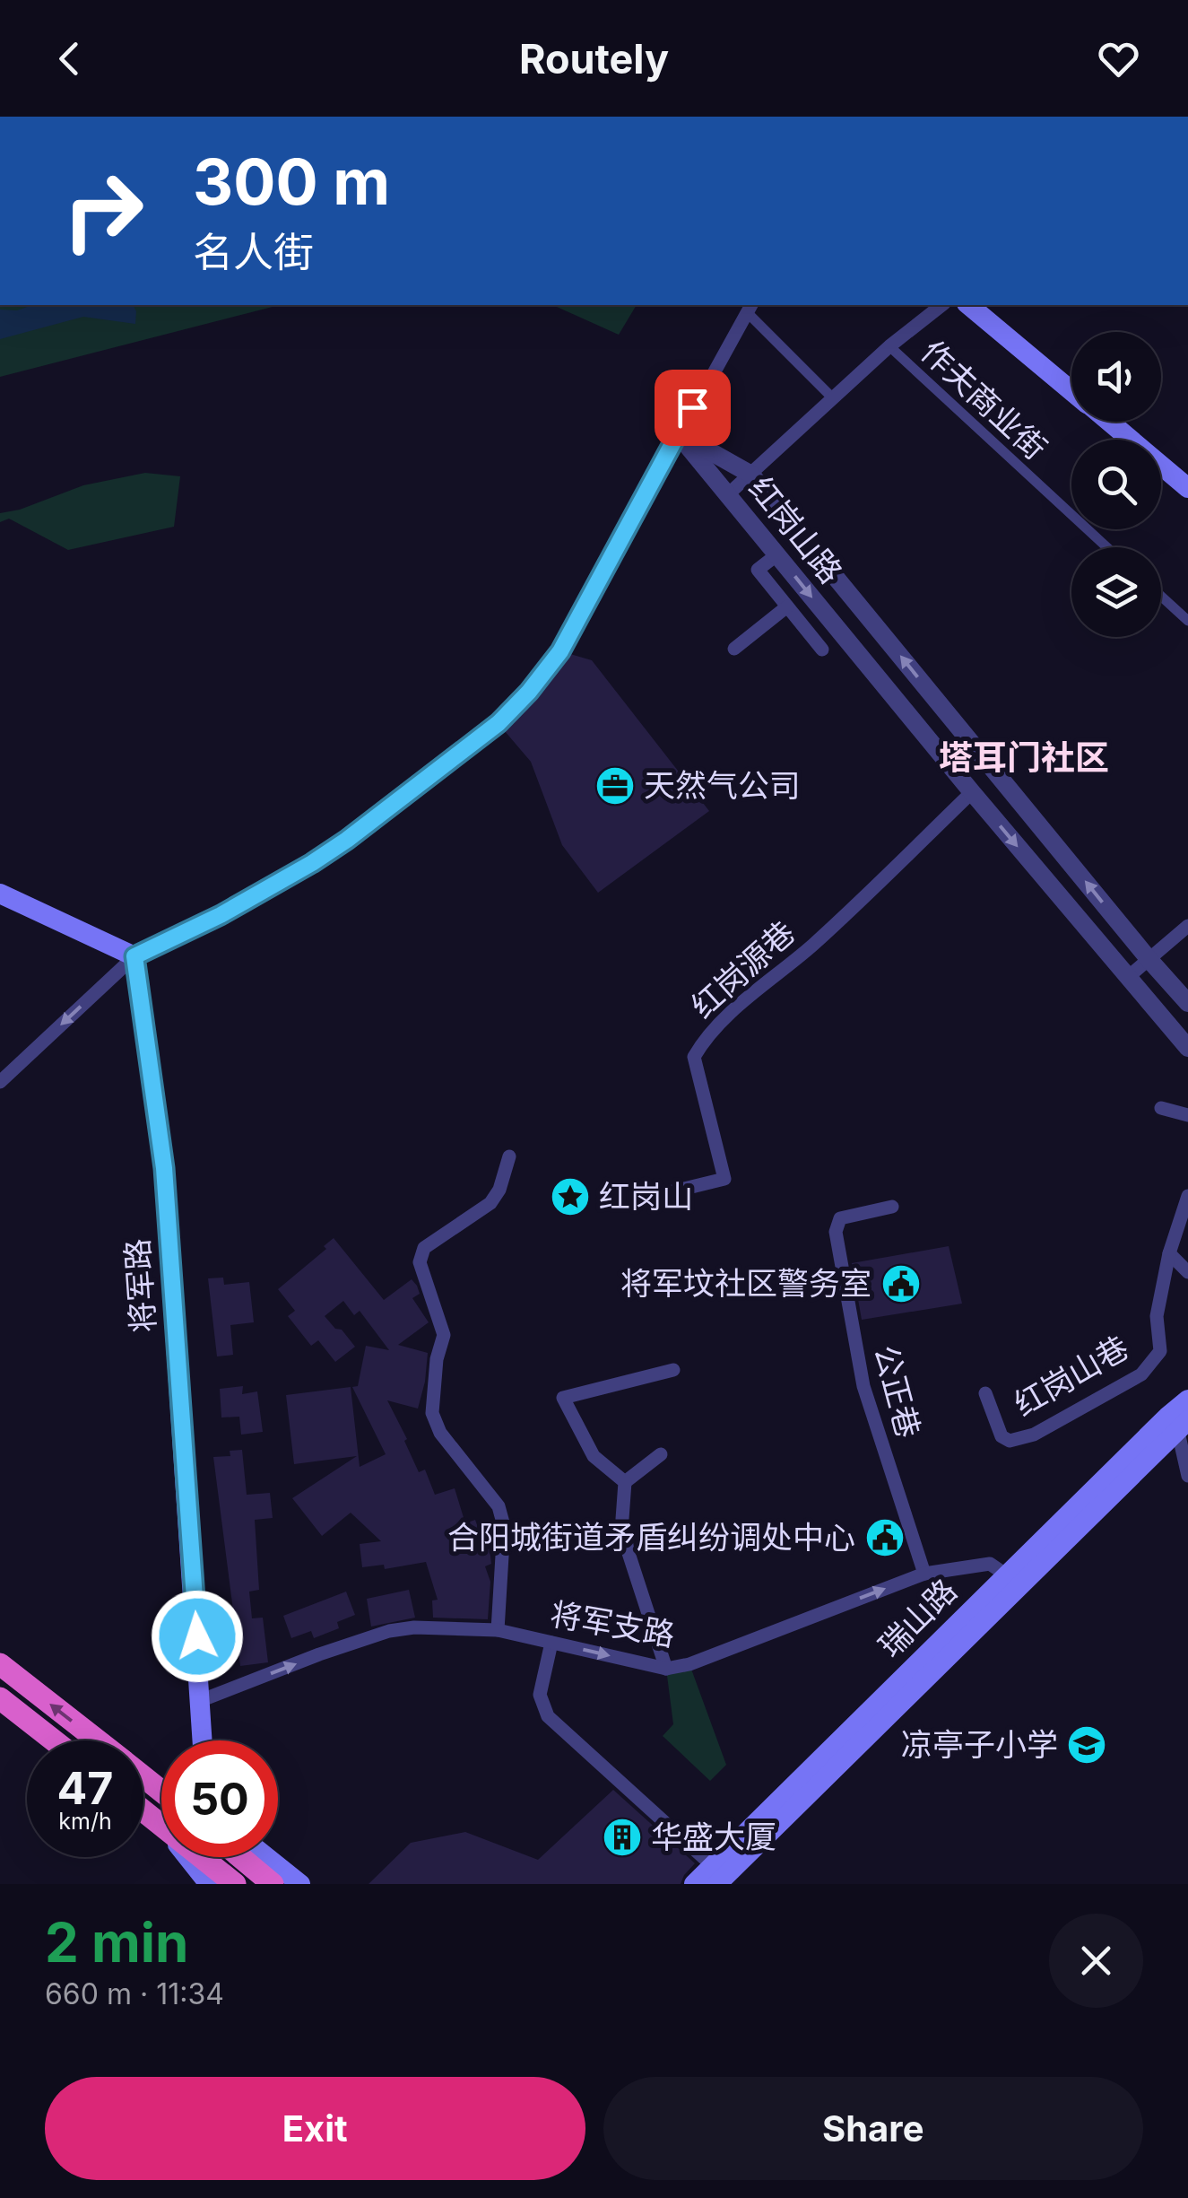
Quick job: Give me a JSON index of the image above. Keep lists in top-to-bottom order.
{
  "streets": {
    "main road": ["将军路", "瑞山路"],
    "street": [
      "作夫商业街",
      "红岗山路",
      "红岗源巷",
      "红岗山巷",
      "公正巷",
      "将军支路"
    ]
  },
  "crossings": [
    ["红岗山路", "红岗源巷"],
    ["将军路", "将军支路"],
    ["公正巷", "将军支路"],
    ["瑞山路", "将军支路"]
  ],
  "one_way": ["将军支路"],
  "districts": ["塔耳门社区"],
  "places": {
    "office": ["天然气公司"],
    "place": ["红岗山"],
    "public building": ["将军坟社区警务室", "合阳城街道矛盾纠纷调处中心"],
    "school or university": ["凉亭子小学"],
    "building": ["华盛大厦"]
  },
  "page": {
    "header": "Routely",
    "turn": ["300 m", "名人街"],
    "speed": "47 km/h",
    "limit": "50",
    "heading": ["2 min", "660 m · 11:34"],
    "buttons": ["Exit", "Share"]
  }
}
